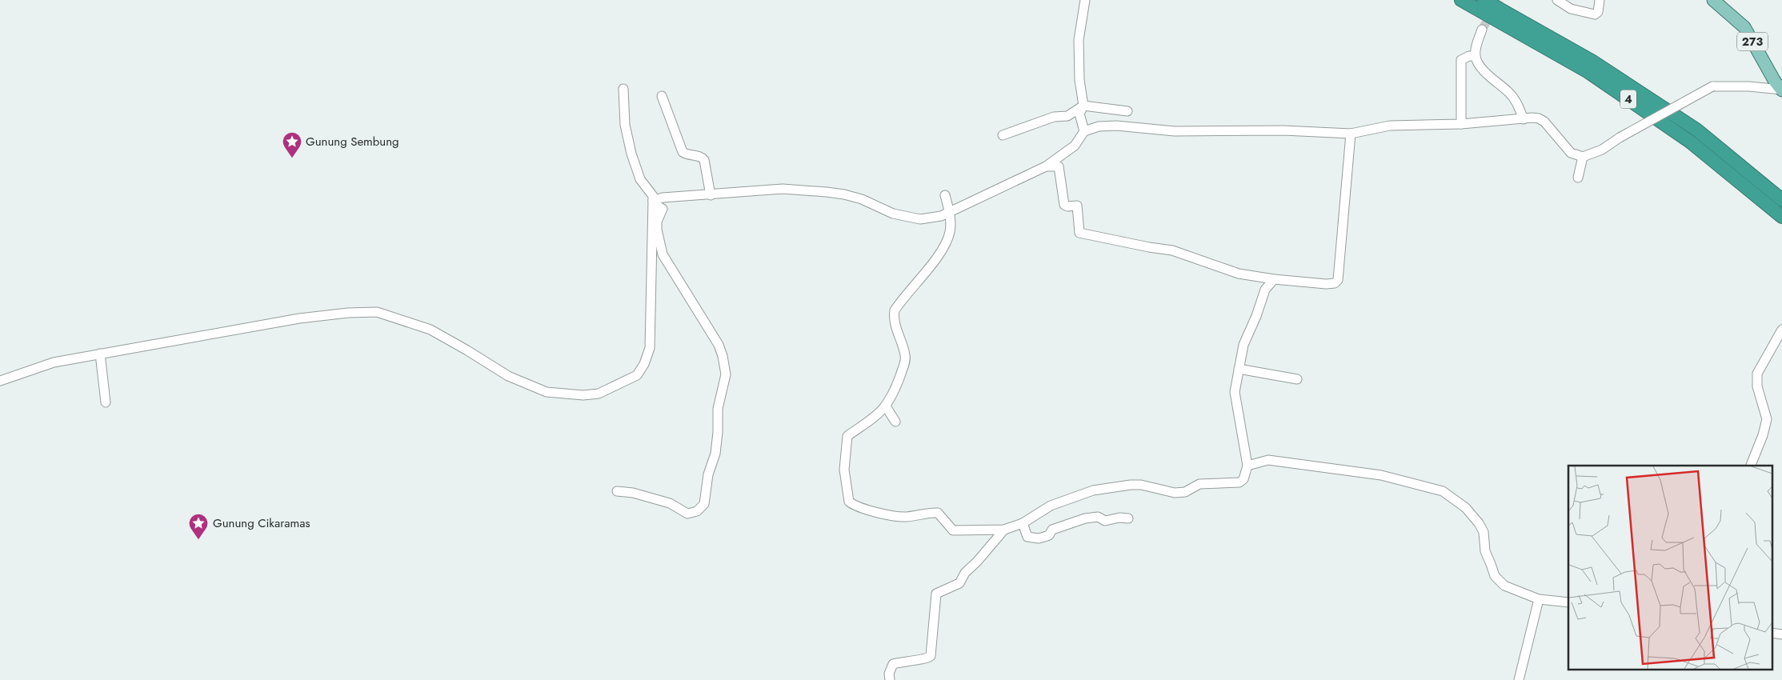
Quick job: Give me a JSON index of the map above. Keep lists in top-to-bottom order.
{
  "streets": {
    "highway": ["4"],
    "main road": ["273"]
  },
  "places": {
    "place": ["Gunung Sembung", "Gunung Cikaramas"]
  }
}
